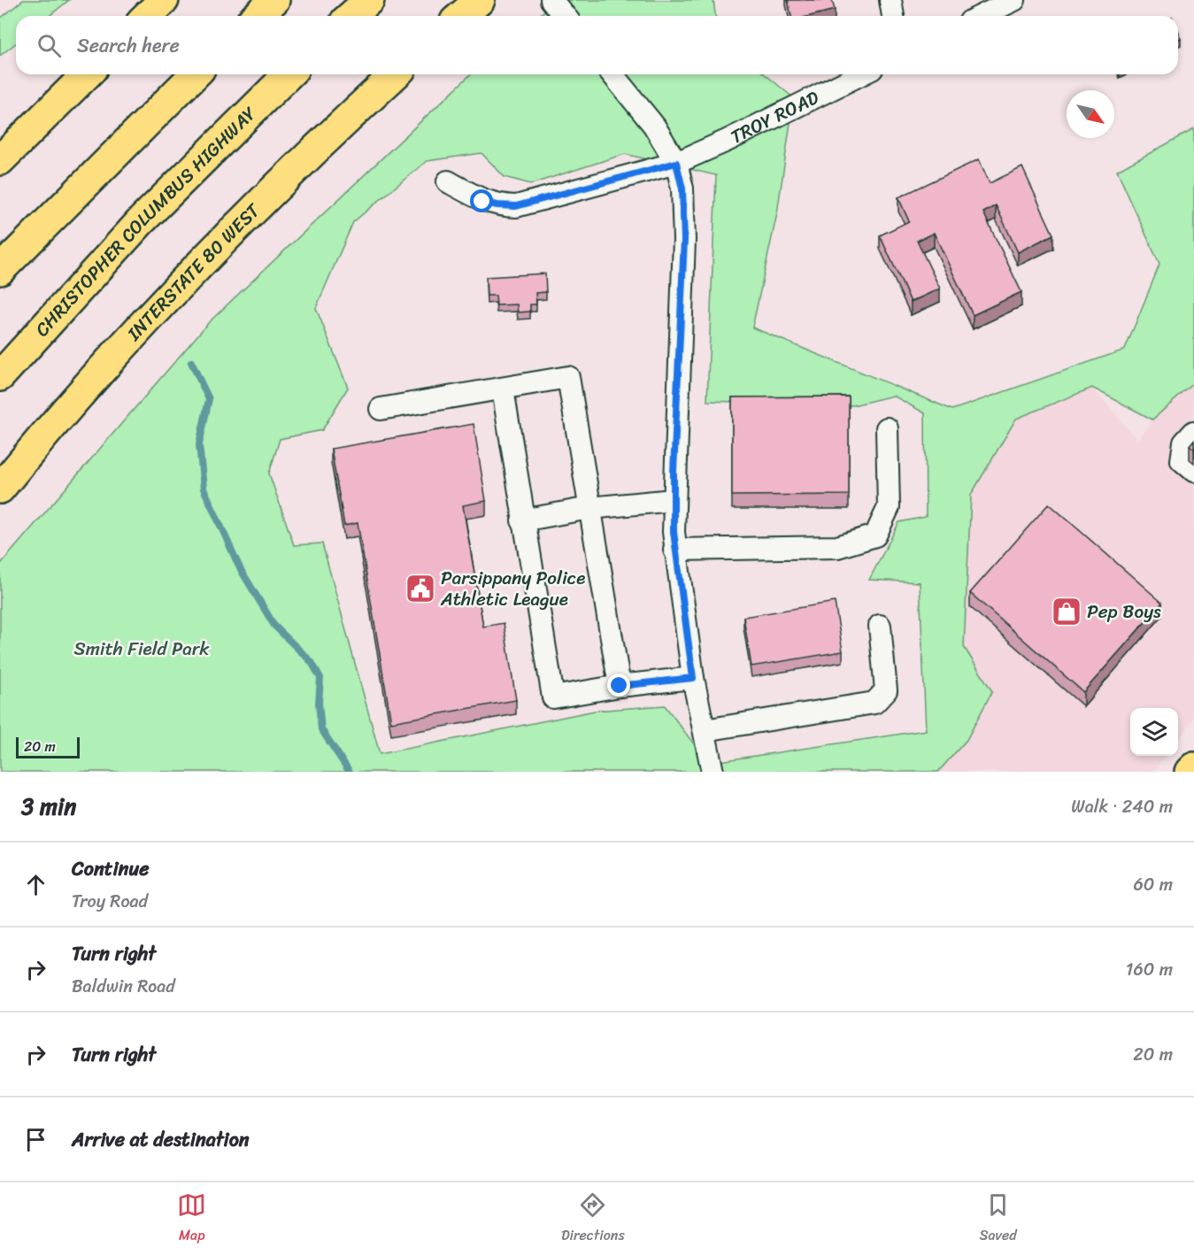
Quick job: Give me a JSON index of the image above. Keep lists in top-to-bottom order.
{
  "streets": {
    "highway": ["CHRISTOPHER COLUMBUS HIGHWAY", "INTERSTATE 80 WEST"],
    "street": ["TROY ROAD"]
  },
  "parks": ["Smith Field Park"],
  "places": {
    "public building": ["Parsippany Police Athletic League"],
    "shop": ["Pep Boys"]
  },
  "scale_bar": "20 m",
  "north": "bottom right",
  "page": {
    "search": "Search here",
    "scale": "20 m",
    "heading": ["3 min", "Walk · 240 m"],
    "list": [
      ["Continue", "Troy Road", "60 m"],
      ["Turn right", "Baldwin Road", "160 m"],
      ["Turn right", "20 m"],
      "Arrive at destination"
    ],
    "nav": ["Map", "Directions", "Saved"]
  }
}
